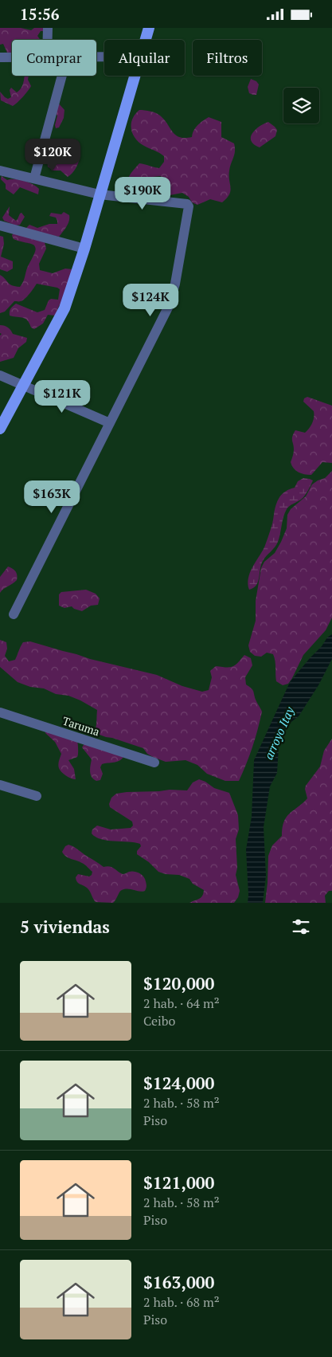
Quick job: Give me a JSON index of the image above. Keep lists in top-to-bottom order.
{
  "streets": {
    "street": ["Taruma"]
  },
  "water": ["arroyo Itay"],
  "page": {
    "status": "15:56",
    "chip": ["Comprar", "Alquilar", "Filtros"],
    "price": [
      "$120K",
      "$190K",
      "$124K",
      "$121K",
      "$163K"
    ],
    "heading": "5 viviendas",
    "list": [
      {
        "name": "$120,000",
        "note": "2 hab. · 64 m² · Ceibo"
      },
      {
        "name": "$124,000",
        "note": "2 hab. · 58 m² · Piso"
      },
      {
        "name": "$121,000",
        "note": "2 hab. · 58 m² · Piso"
      },
      {
        "name": "$163,000",
        "note": "2 hab. · 68 m² · Piso"
      }
    ]
  }
}
